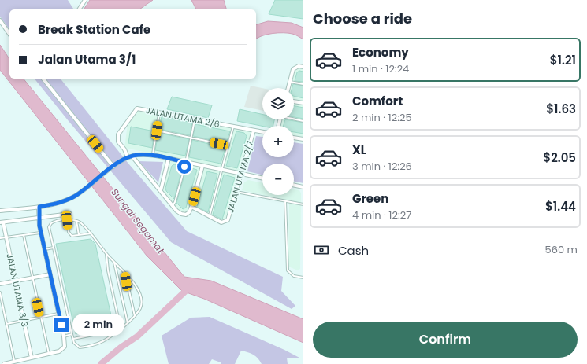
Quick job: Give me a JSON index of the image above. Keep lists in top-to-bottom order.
{
  "streets": {
    "street": ["JALAN UTAMA 2/6", "JALAN UTAMA 2/7", "JALAN UTAMA 3/3"]
  },
  "crossings": [
    ["JALAN UTAMA 2/6", "JALAN UTAMA 2/7"]
  ],
  "water": ["Sungai Segamat"],
  "page": {
    "heading": "Choose a ride",
    "banner": ["Break Station Cafe", "Jalan Utama 3/1"],
    "list": [
      {
        "name": "Economy",
        "note": "1 min · 12:24",
        "value": "$1.21"
      },
      {
        "name": "Comfort",
        "note": "2 min · 12:25",
        "value": "$1.63"
      },
      {
        "name": "XL",
        "note": "3 min · 12:26",
        "value": "$2.05"
      },
      {
        "name": "Green",
        "note": "4 min · 12:27",
        "value": "$1.44"
      }
    ],
    "map_buttons": ["+", "−"],
    "pay": ["Cash", "560 m"],
    "bubble": "2 min",
    "buttons": "Confirm"
  }
}
